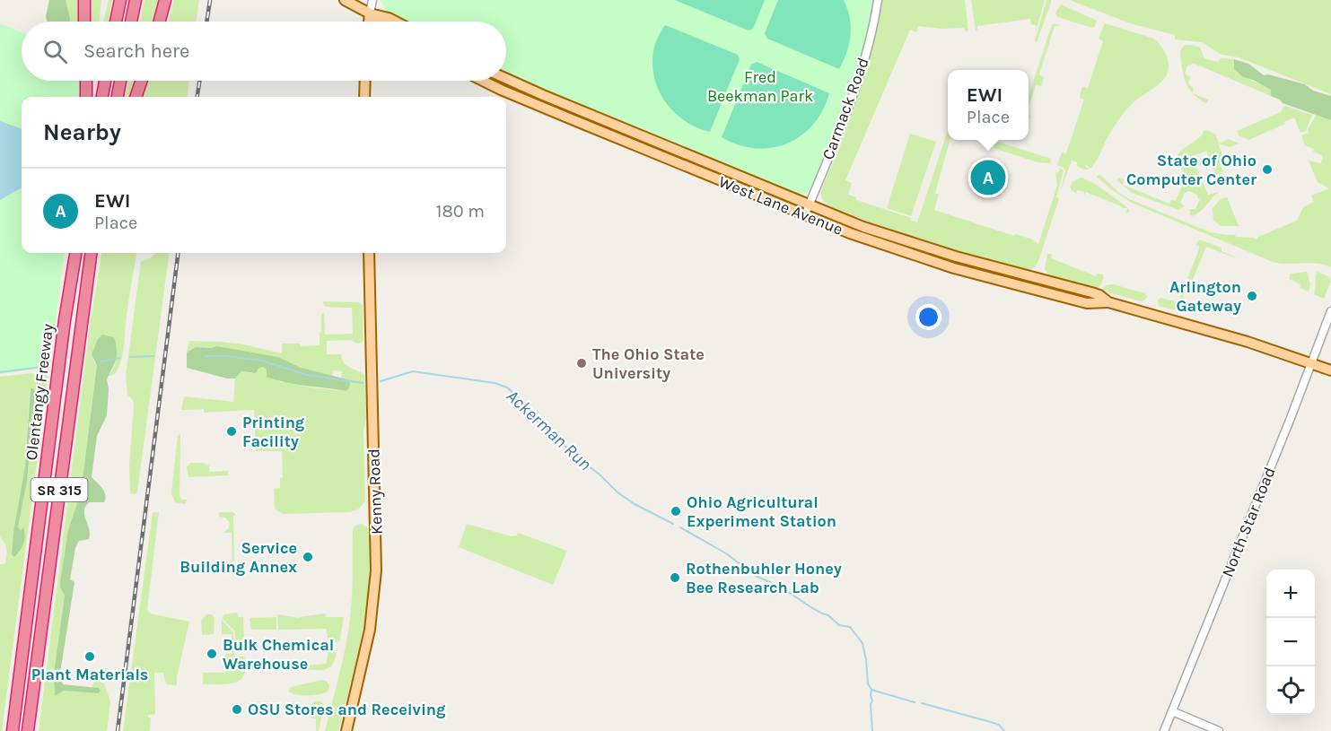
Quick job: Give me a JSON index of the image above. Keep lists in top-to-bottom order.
{
  "streets": {
    "highway": ["Olentangy Freeway", "SR 315"],
    "main road": ["West Lane Avenue", "Kenny Road"],
    "street": ["Carmack Road", "North Star Road"]
  },
  "crossings": [
    ["Carmack Road", "West Lane Avenue"],
    ["West Lane Avenue", "North Star Road"]
  ],
  "water": ["Ackerman Run"],
  "parks": ["Fred Beekman Park"],
  "places": [
    "State of Ohio Computer Center",
    "Arlington Gateway",
    "The Ohio State University",
    "Printing Facility",
    "Ohio Agricultural Experiment Station",
    "Service Building Annex",
    "Rothenbuhler Honey Bee Research Lab",
    "Bulk Chemical Warehouse",
    "Plant Materials",
    "OSU Stores and Receiving"
  ],
  "page": {
    "search": "Search here",
    "popup": ["EWI", "Place"],
    "heading": "Nearby",
    "pins": "A",
    "list": [
      {
        "mark": "A",
        "name": "EWI",
        "note": "Place",
        "value": "180 m"
      }
    ],
    "map_buttons": ["+", "−"]
  }
}
